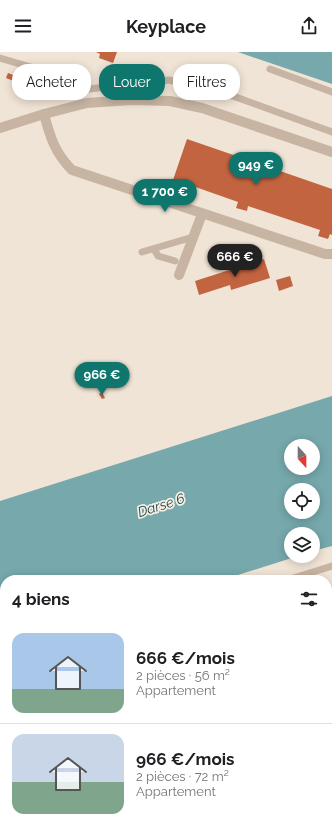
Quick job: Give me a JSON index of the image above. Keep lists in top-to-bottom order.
{
  "water": ["Darse 6"],
  "north": "bottom",
  "page": {
    "header": "Keyplace",
    "chip": ["Acheter", "Louer", "Filtres"],
    "price": [
      "949 €",
      "1 700 €",
      "666 €",
      "966 €"
    ],
    "heading": "4 biens",
    "list": [
      {
        "name": "666 €/mois",
        "note": "2 pièces · 56 m² · Appartement"
      },
      {
        "name": "966 €/mois",
        "note": "2 pièces · 72 m² · Appartement"
      }
    ]
  }
}
